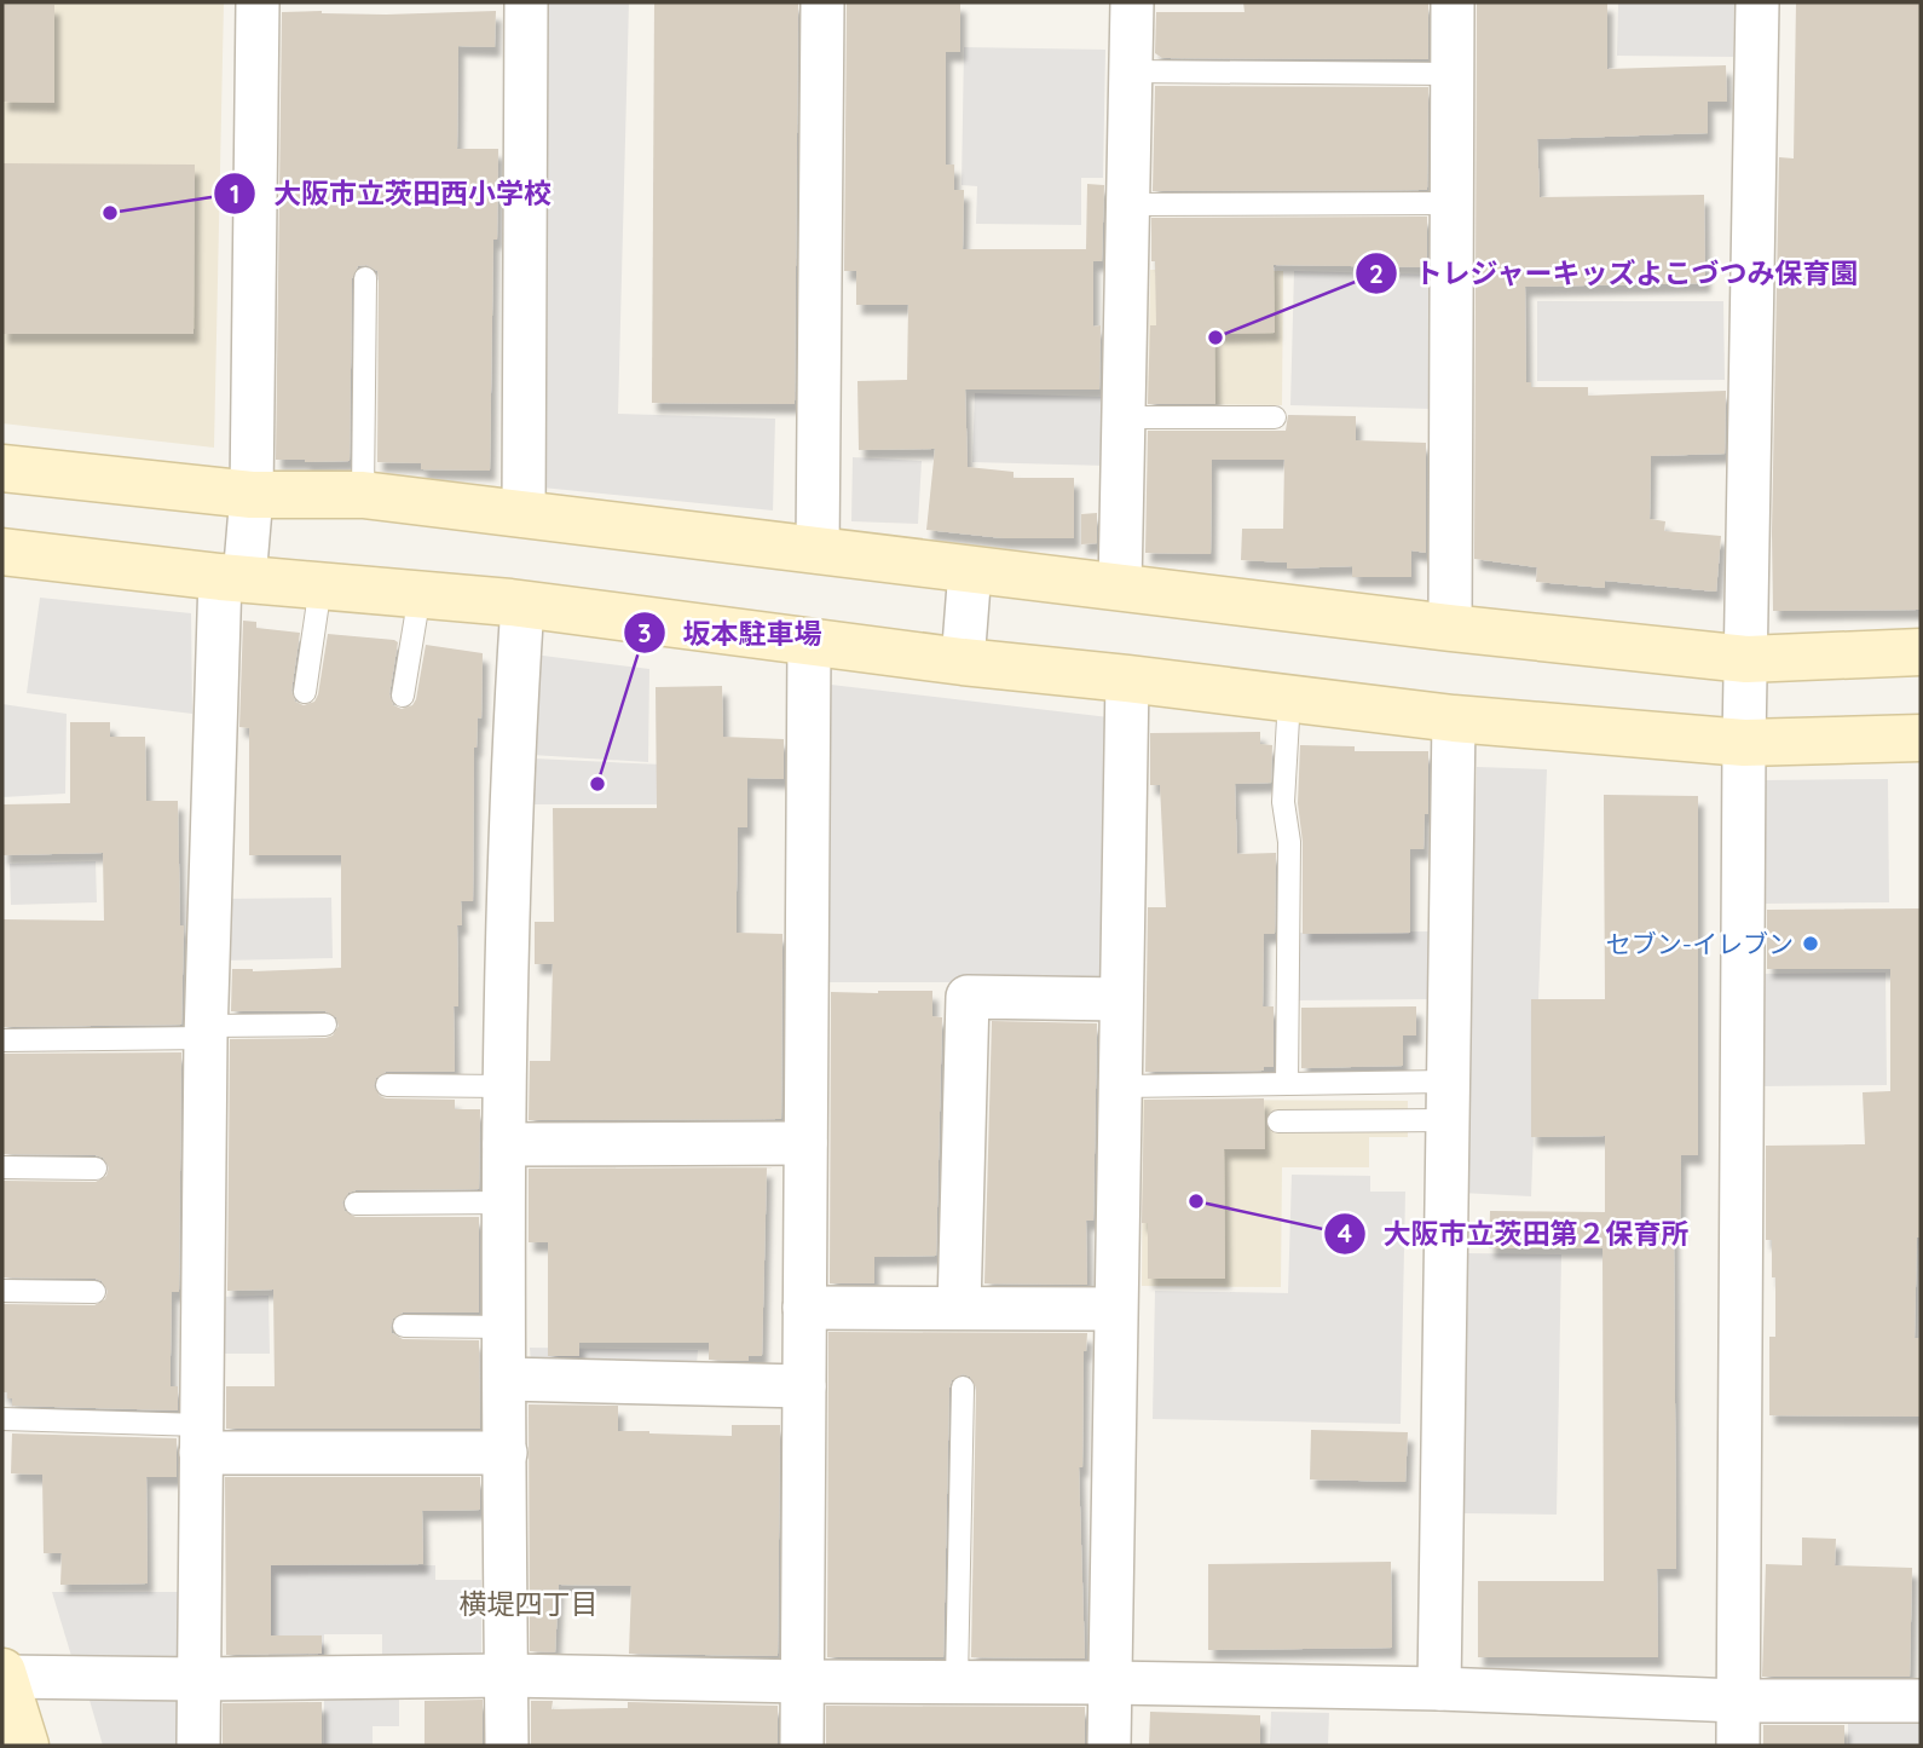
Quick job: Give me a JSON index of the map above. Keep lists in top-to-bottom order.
{
  "districts": ["横堤四丁目"],
  "places": [
    "大阪市立茨田西小学校",
    "トレジャーキッズよこづつみ保育園",
    "坂本駐車場",
    "セブン-イレブン",
    "大阪市立茨田第２保育所"
  ]
}
